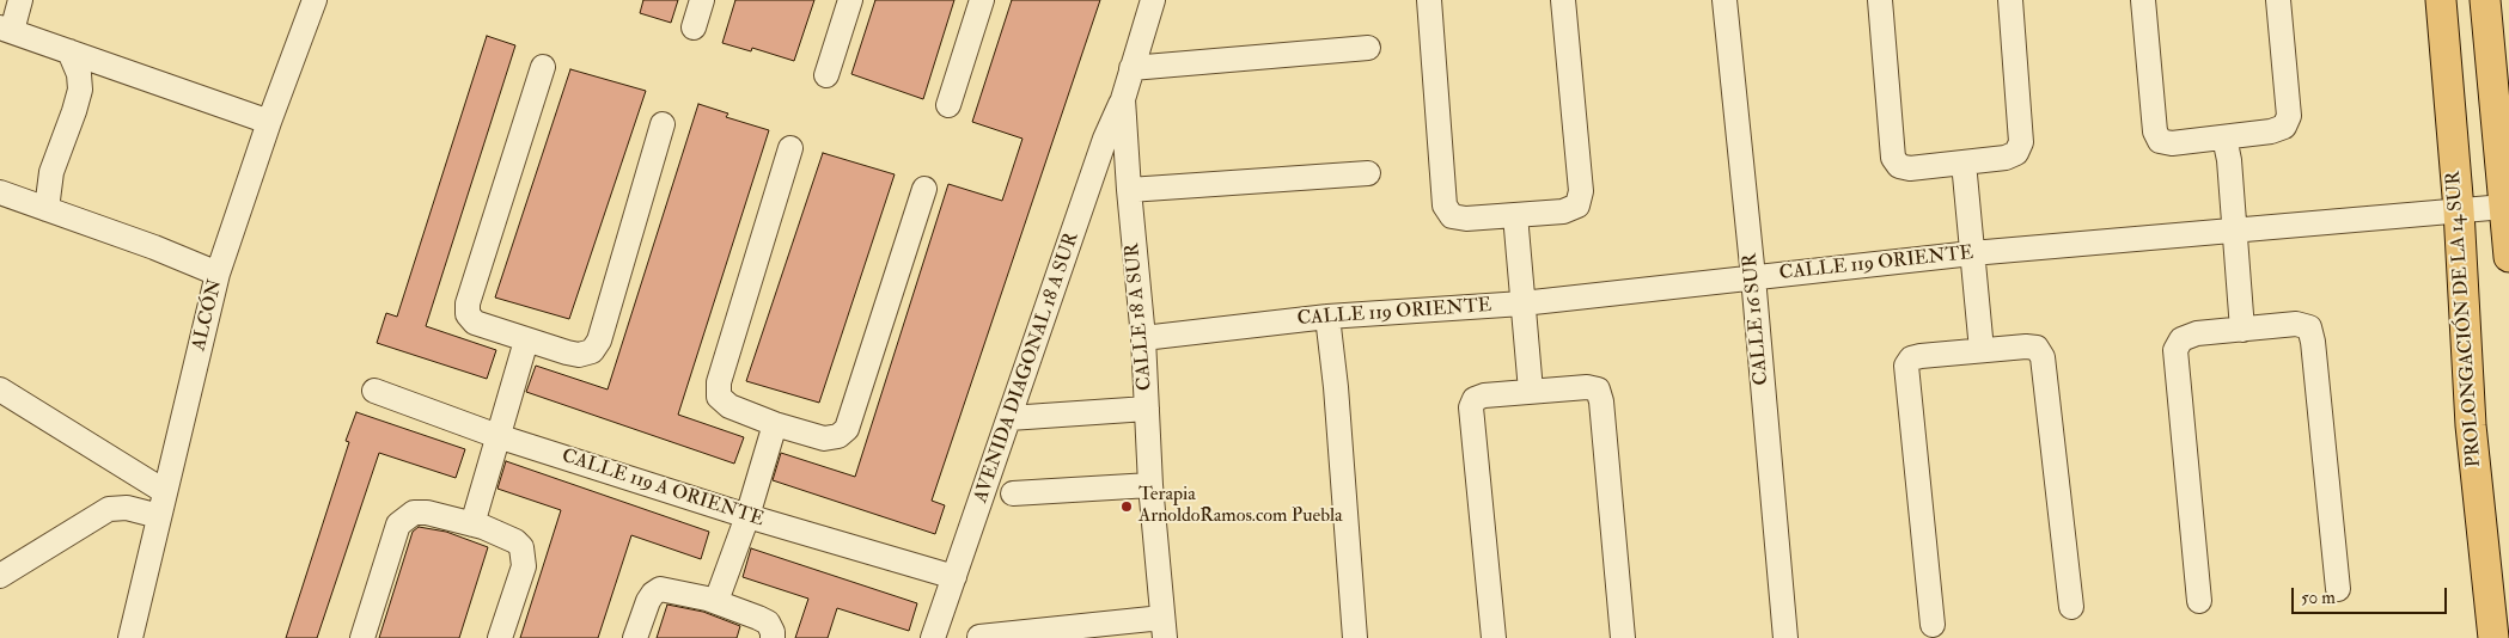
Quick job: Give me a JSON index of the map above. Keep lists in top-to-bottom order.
{
  "streets": {
    "main road": ["PROLONGACIÓN DE LA 14 SUR"],
    "street": [
      "CALLE 119 ORIENTE",
      "ALCÓN",
      "CALLE 18 A SUR",
      "CALLE 16 SUR",
      "AVENIDA DIAGONAL 18 A SUR",
      "CALLE 119 A ORIENTE"
    ]
  },
  "crossings": [
    ["CALLE 119 ORIENTE", "CALLE 18 A SUR"],
    ["CALLE 119 ORIENTE", "CALLE 16 SUR"],
    ["CALLE 119 ORIENTE", "PROLONGACIÓN DE LA 14 SUR"],
    ["CALLE 18 A SUR", "AVENIDA DIAGONAL 18 A SUR"],
    ["AVENIDA DIAGONAL 18 A SUR", "CALLE 119 A ORIENTE"]
  ],
  "places": ["Terapia ArnoldoRamos.com Puebla"],
  "scale_bar": "50 m"
}
